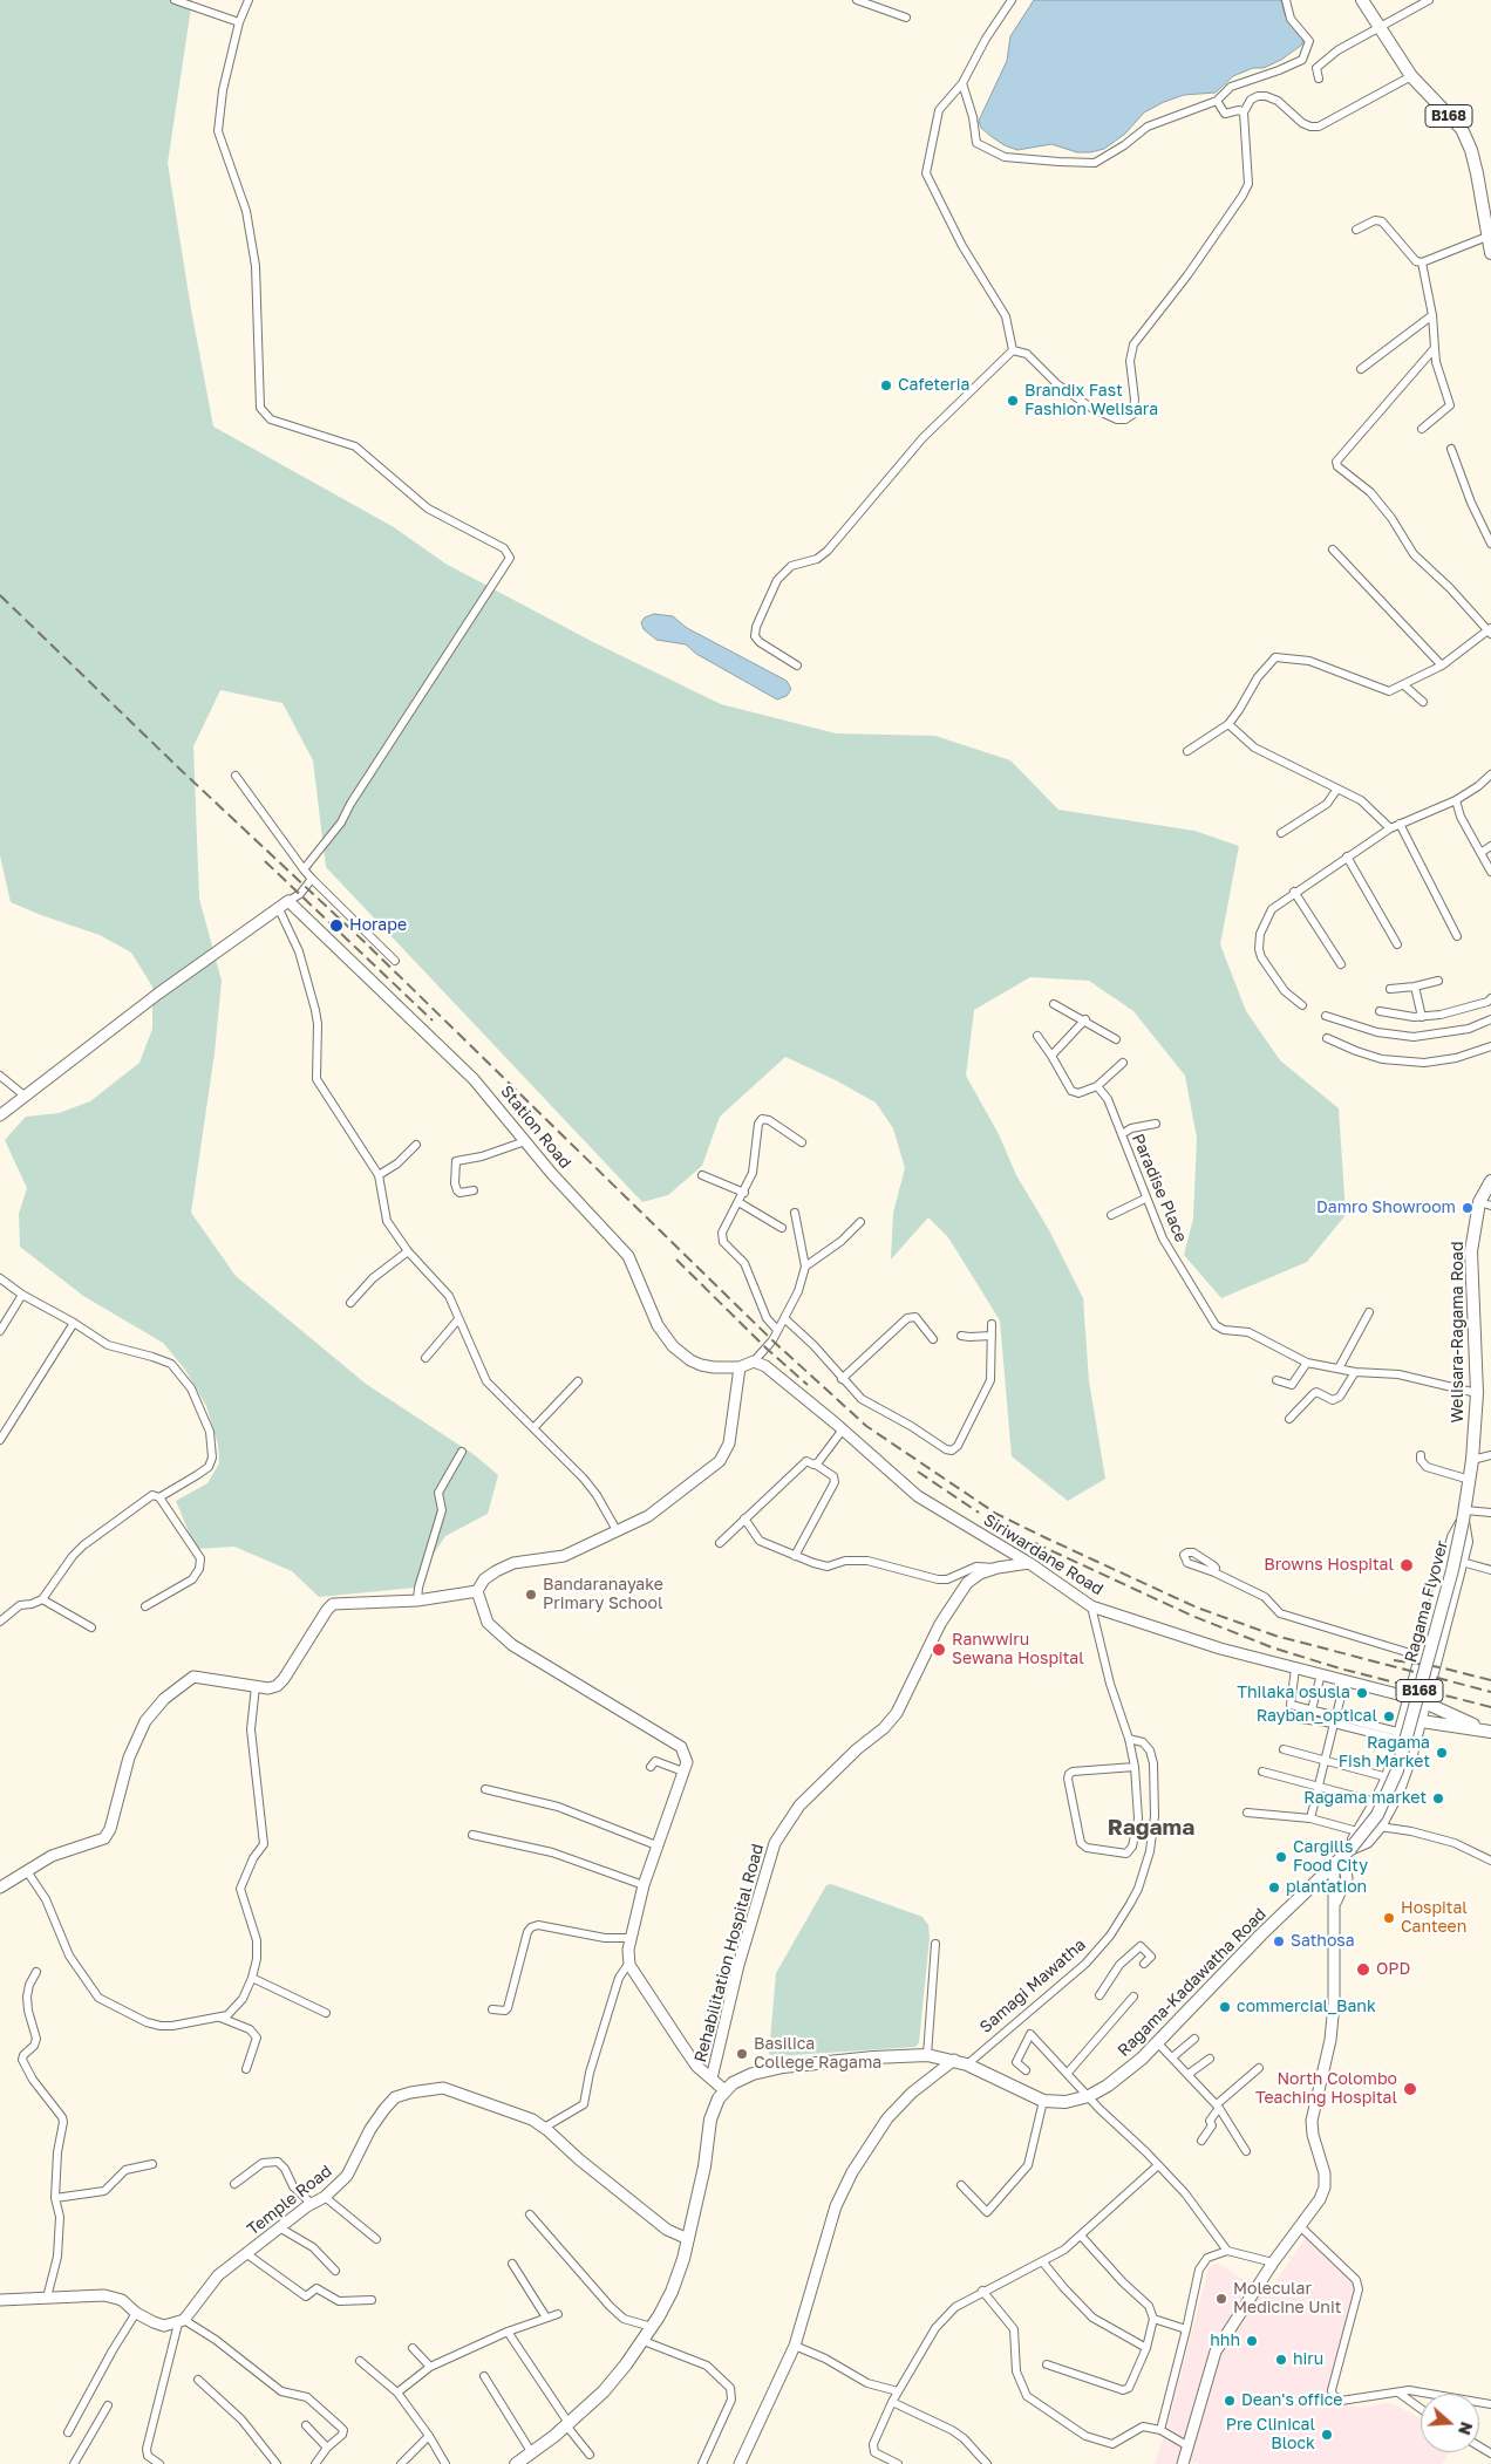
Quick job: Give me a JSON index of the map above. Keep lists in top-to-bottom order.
{
  "streets": {
    "main road": [
      "B168",
      "Welisara-Ragama Road",
      "Ragama Flyover",
      "Ragama-Kadawatha Road"
    ],
    "street": [
      "Station Road",
      "Paradise Place",
      "Siriwardane Road",
      "Rehabilitation Hospital Road",
      "Samagi Mawatha",
      "Temple Road"
    ]
  },
  "crossings": [
    ["B168", "Welisara-Ragama Road"],
    ["B168", "Siriwardane Road"],
    ["B168", "Ragama Flyover"],
    ["B168", "Ragama-Kadawatha Road"],
    ["Paradise Place", "Welisara-Ragama Road"],
    ["Welisara-Ragama Road", "Ragama Flyover"],
    ["Siriwardane Road", "Rehabilitation Hospital Road"],
    ["Ragama Flyover", "Ragama-Kadawatha Road"],
    ["Ragama-Kadawatha Road", "Samagi Mawatha"]
  ],
  "districts": ["Ragama"],
  "places": [
    "Cafeteria",
    "Brandix Fast Fashion Welisara",
    "Horape",
    "Damro Showroom",
    "Browns Hospital",
    "Bandaranayake Primary School",
    "Ranwwiru Sewana Hospital",
    "Thilaka osusla",
    "Rayban_optical",
    "Ragama Fish Market",
    "Ragama market",
    "Cargills Food City",
    "plantation",
    "Hospital Canteen",
    "Sathosa",
    "OPD",
    "commercial_Bank",
    "Basilica College Ragama",
    "North Colombo Teaching Hospital",
    "Molecular Medicine Unit",
    "hhh",
    "hiru",
    "Dean's office",
    "Pre Clinical Block"
  ],
  "north": "right"
}
